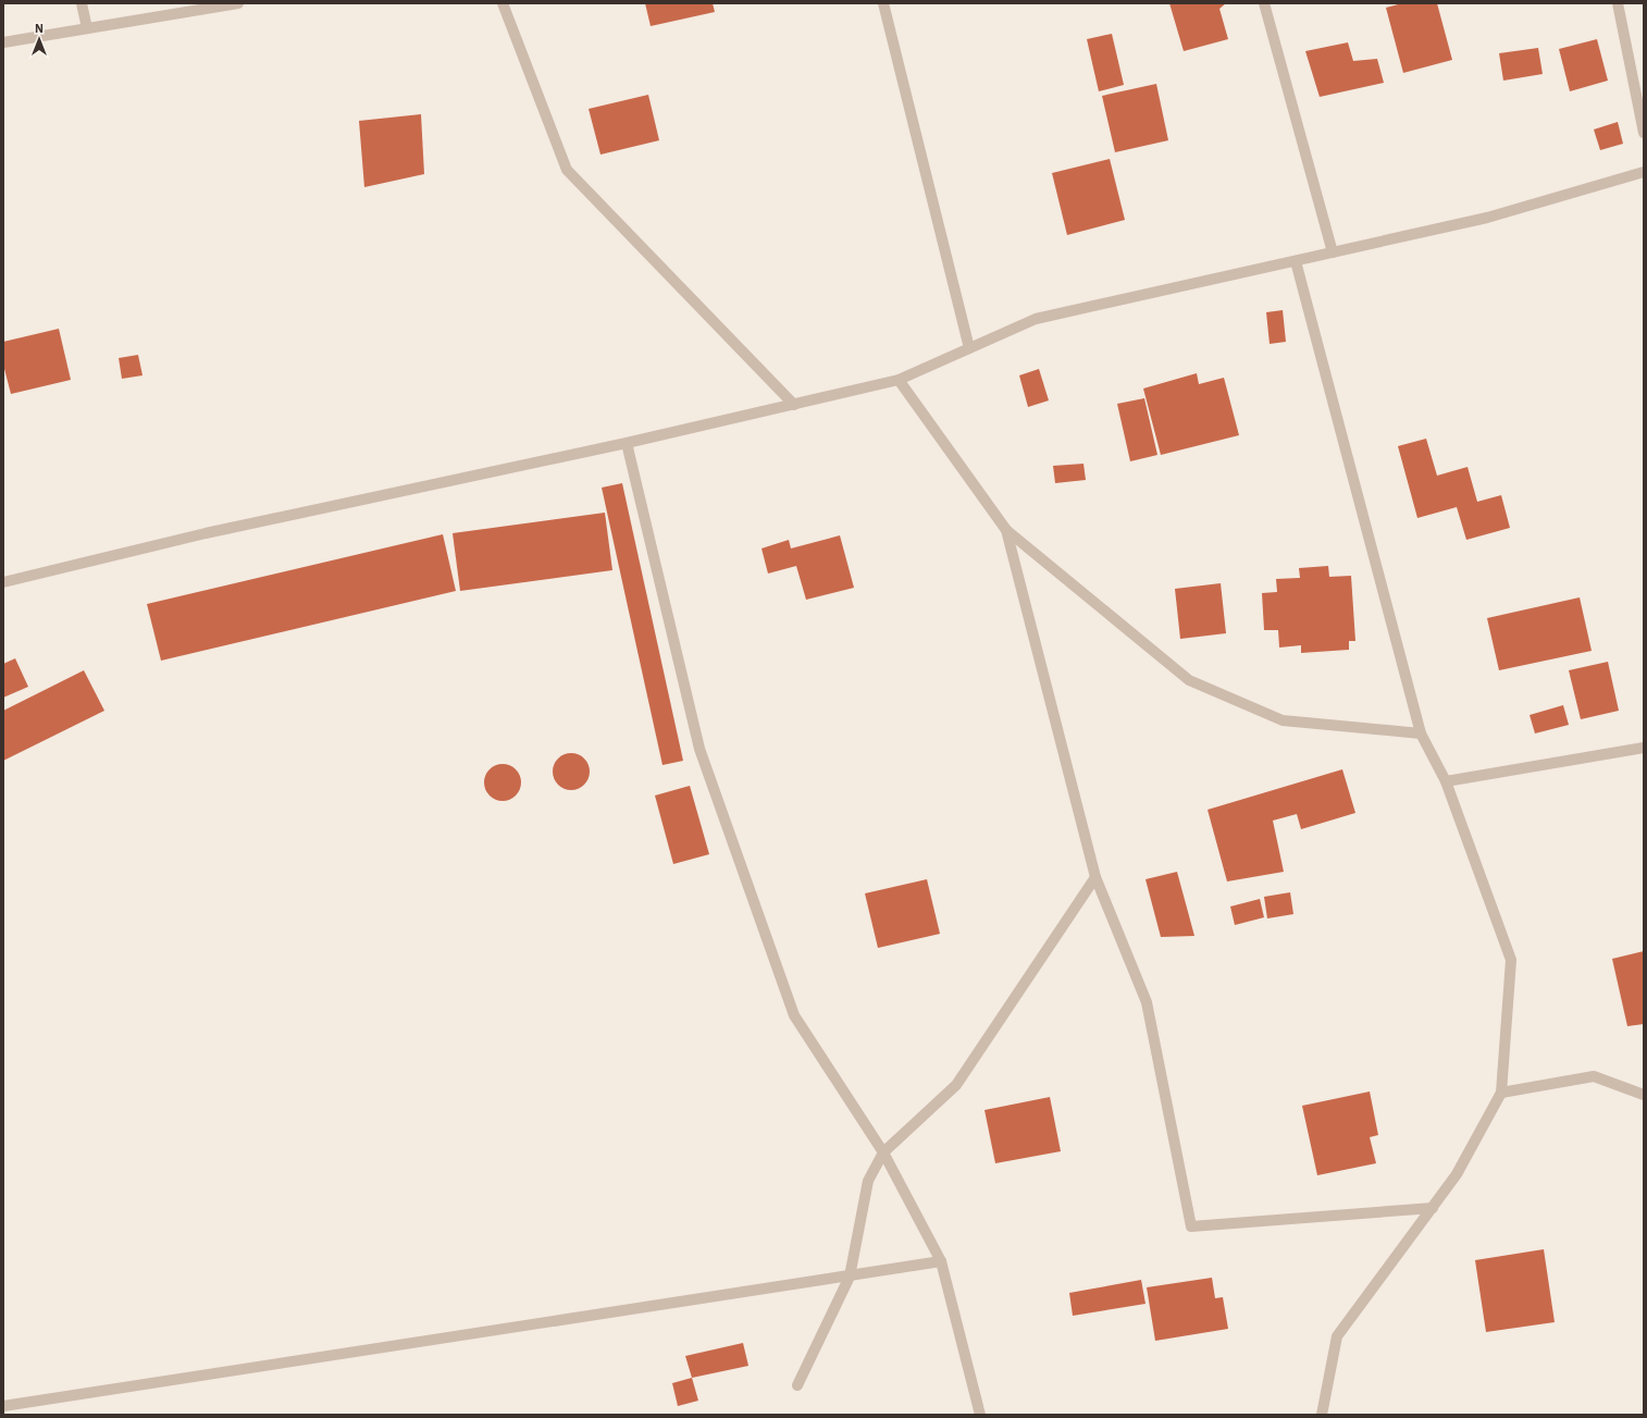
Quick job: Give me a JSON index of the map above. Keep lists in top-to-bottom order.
{
  "north": "top"
}
